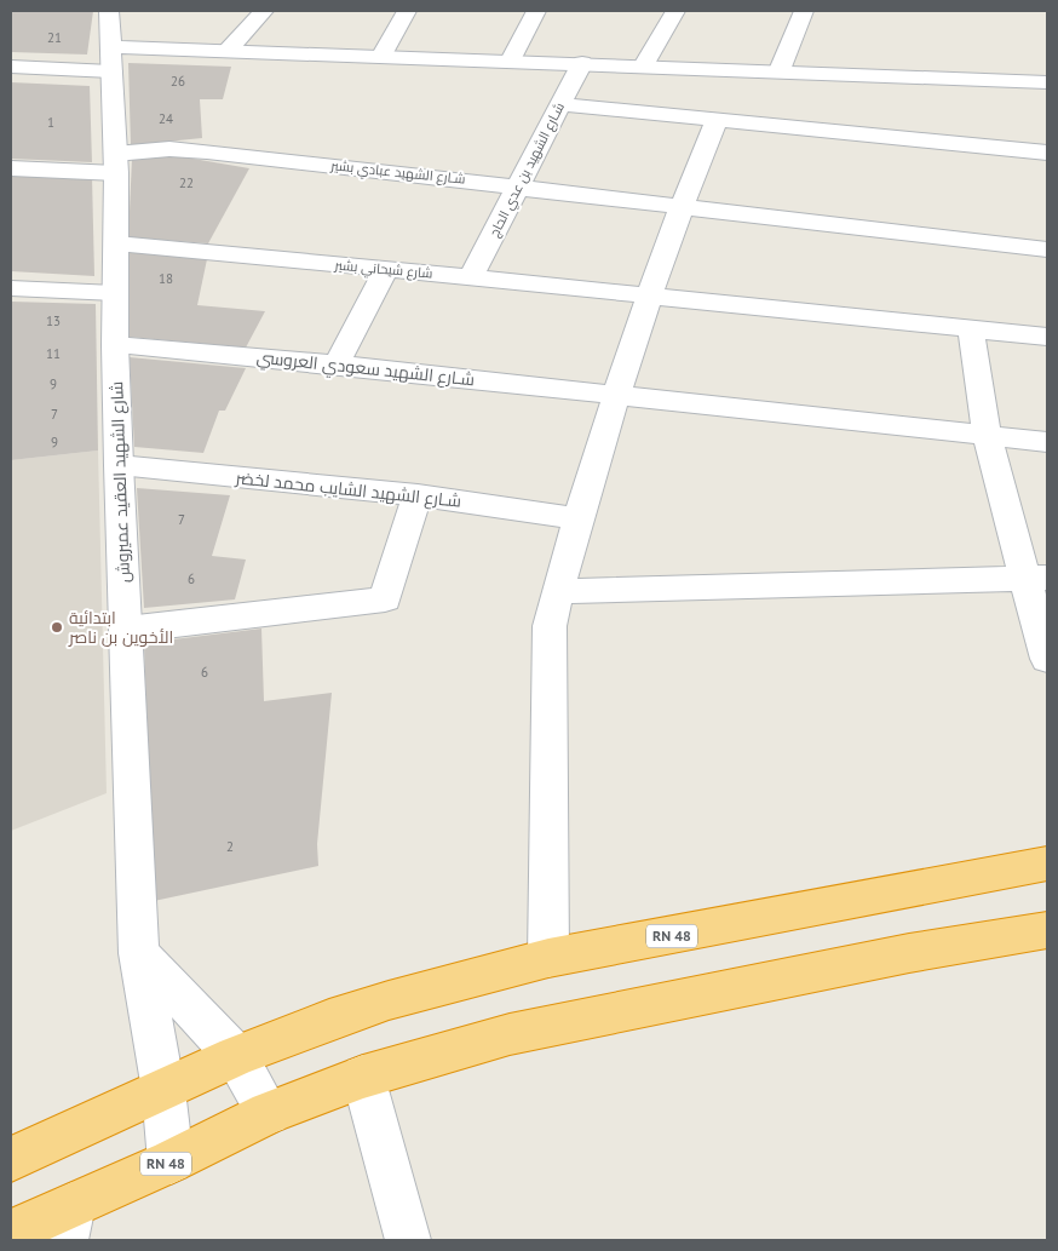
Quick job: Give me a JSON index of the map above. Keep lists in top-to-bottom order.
{
  "streets": {
    "highway": ["RN 48"],
    "street": [
      "شـارع الشهيد بن عدي الحاج",
      "شـارع الشهيد عبادي بشير",
      "شارع شيحاني بشير",
      "شـارع الشهيد سعودي العروسي",
      "شارع الشهيد العقيد عميروش",
      "شـارع الشهيد الشايب محمد لخضر"
    ]
  },
  "crossings": [
    ["شـارع الشهيد بن عدي الحاج", "شـارع الشهيد عبادي بشير"],
    ["شـارع الشهيد بن عدي الحاج", "شارع شيحاني بشير"],
    ["شـارع الشهيد عبادي بشير", "شارع الشهيد العقيد عميروش"],
    ["شارع شيحاني بشير", "شارع الشهيد العقيد عميروش"],
    ["شـارع الشهيد سعودي العروسي", "شارع الشهيد العقيد عميروش"],
    ["شارع الشهيد العقيد عميروش", "شـارع الشهيد الشايب محمد لخضر"],
    ["شارع الشهيد العقيد عميروش", "RN 48"]
  ],
  "places": ["ابتدائية الأخوين بن ناصر"],
  "house_numbers": [
    "21",
    "26",
    "24",
    "1",
    "22",
    "18",
    "13",
    "11",
    "9",
    "7",
    "9",
    "7",
    "6",
    "6",
    "2"
  ]
}
